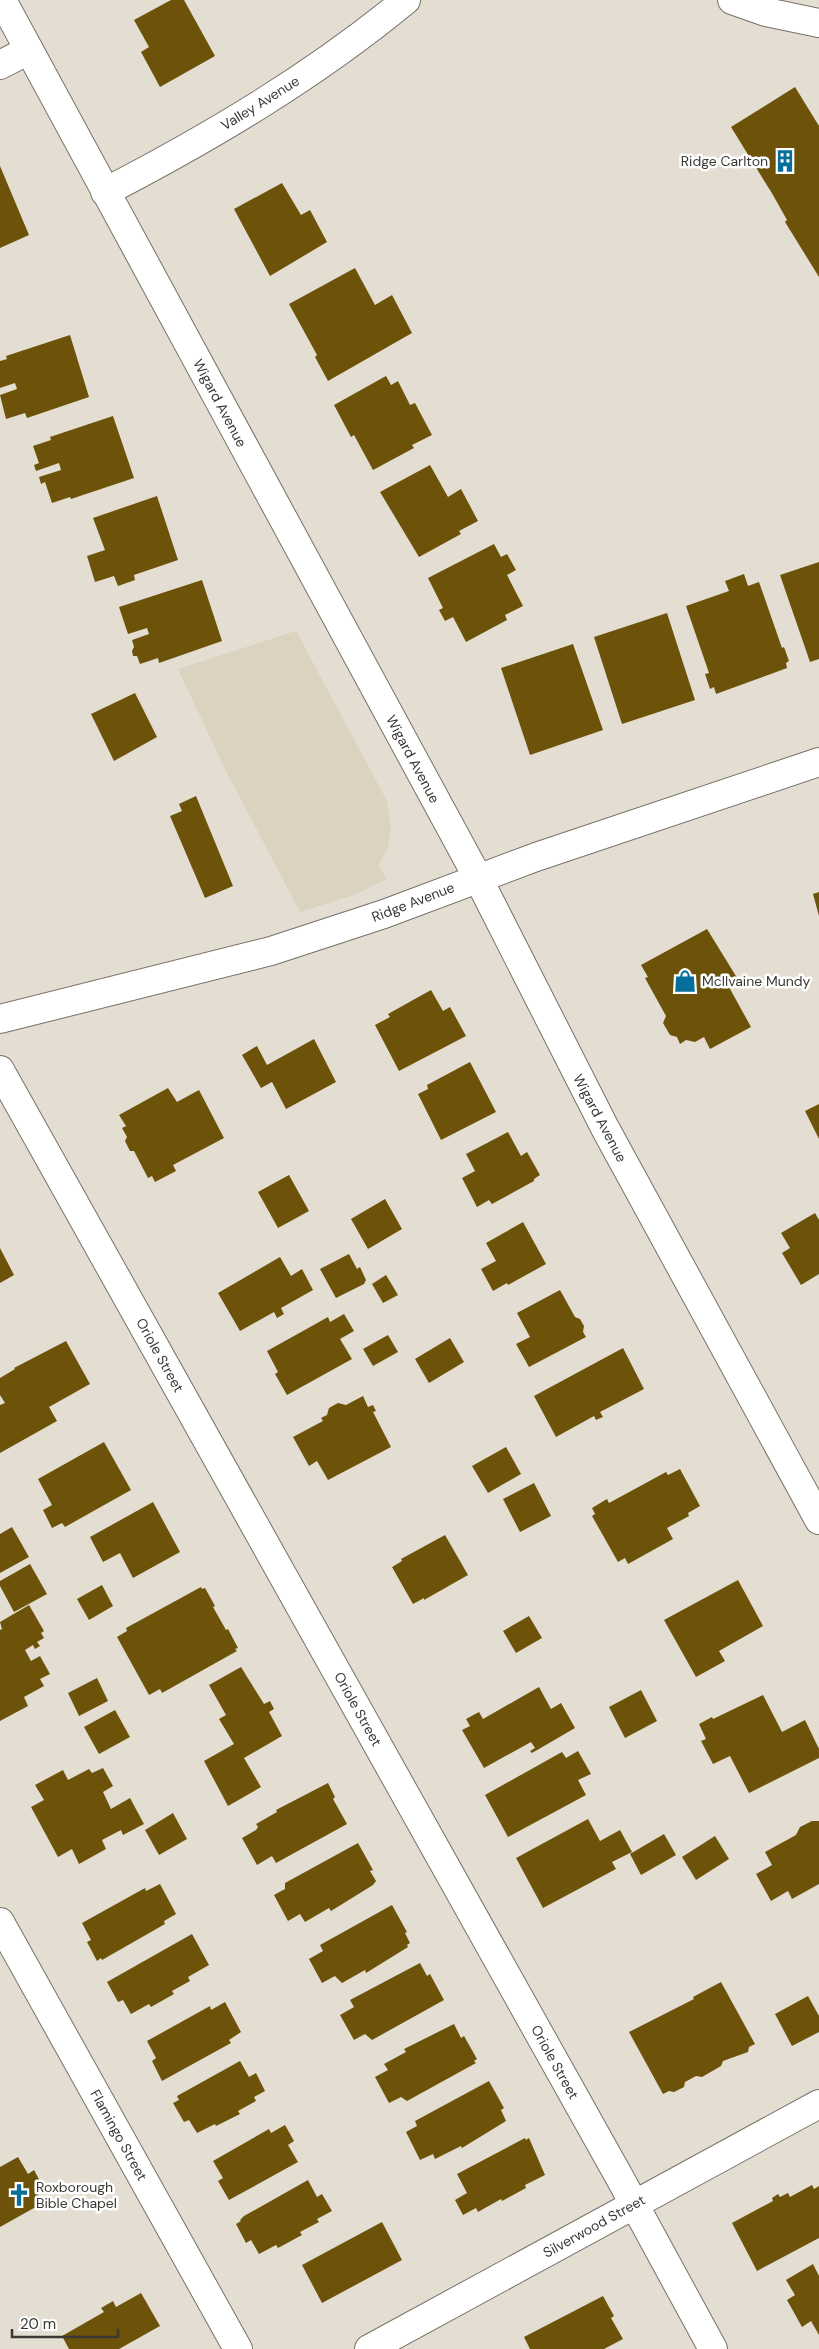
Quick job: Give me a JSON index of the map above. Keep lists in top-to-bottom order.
{
  "streets": {
    "street": [
      "Valley Avenue",
      "Wigard Avenue",
      "Ridge Avenue",
      "Oriole Street",
      "Flamingo Street",
      "Silverwood Street"
    ]
  },
  "crossings": [
    ["Valley Avenue", "Wigard Avenue"],
    ["Wigard Avenue", "Ridge Avenue"],
    ["Oriole Street", "Silverwood Street"]
  ],
  "places": {
    "building": ["Ridge Carlton"],
    "shop": ["McIlvaine Mundy"],
    "church": ["Roxborough Bible Chapel"]
  },
  "scale_bar": "20 m"
}
